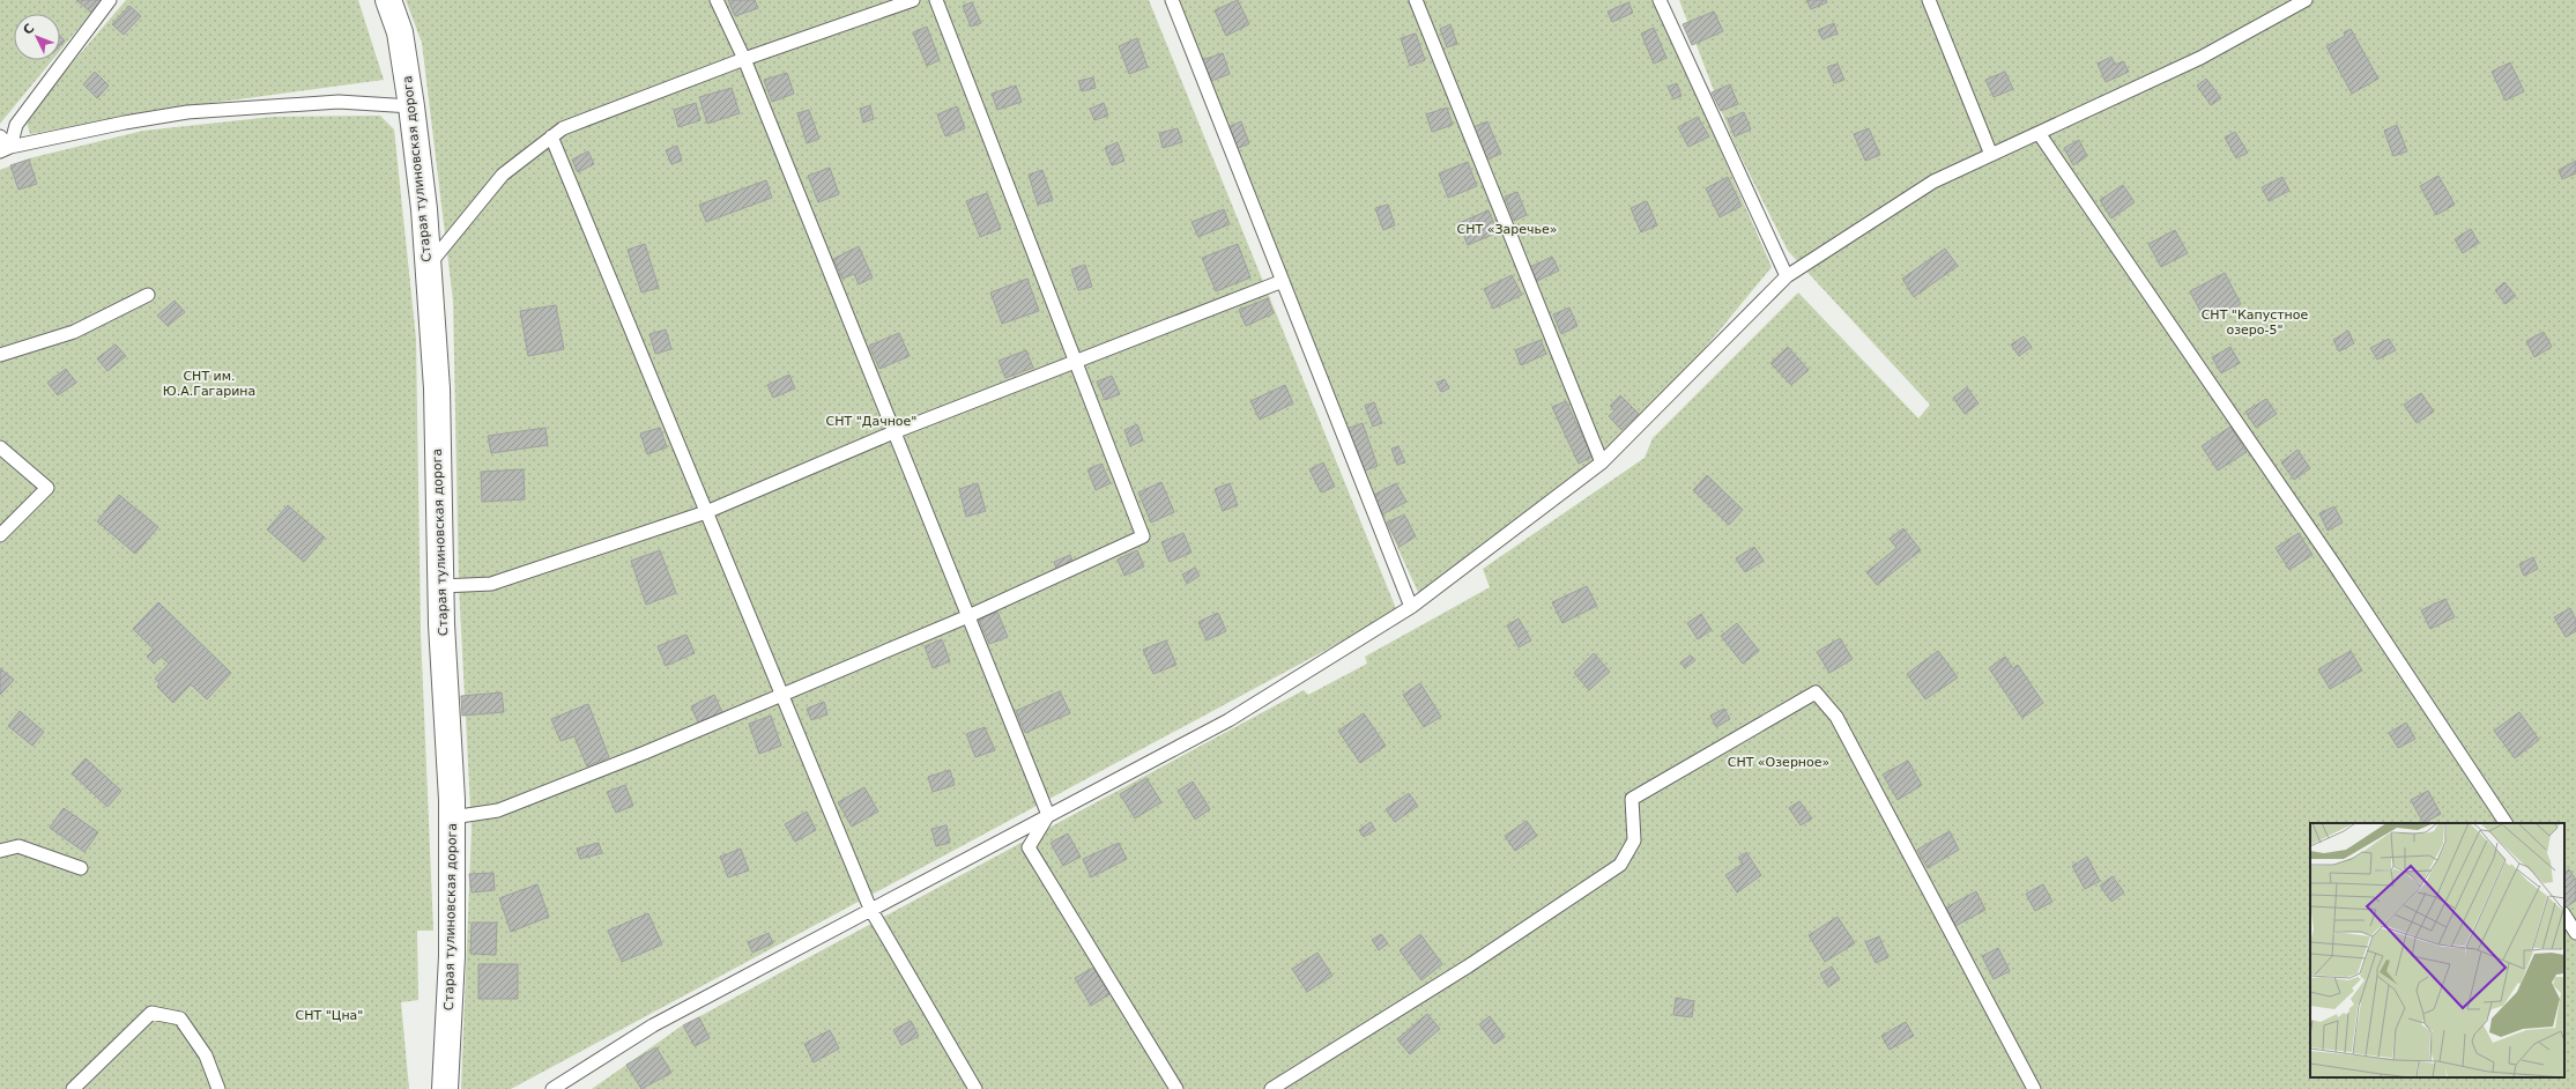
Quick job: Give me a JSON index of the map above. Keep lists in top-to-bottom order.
{
  "streets": {
    "street": ["Старая тулиновская дорога"]
  },
  "parks": [
    "СНТ «Заречье»",
    "СНТ \"Капустное озеро-5\"",
    "СНТ им. Ю.А.Гагарина",
    "СНТ \"Дачное\"",
    "СНТ «Озерное»",
    "СНТ \"Цна\""
  ],
  "north": "top left"
}
